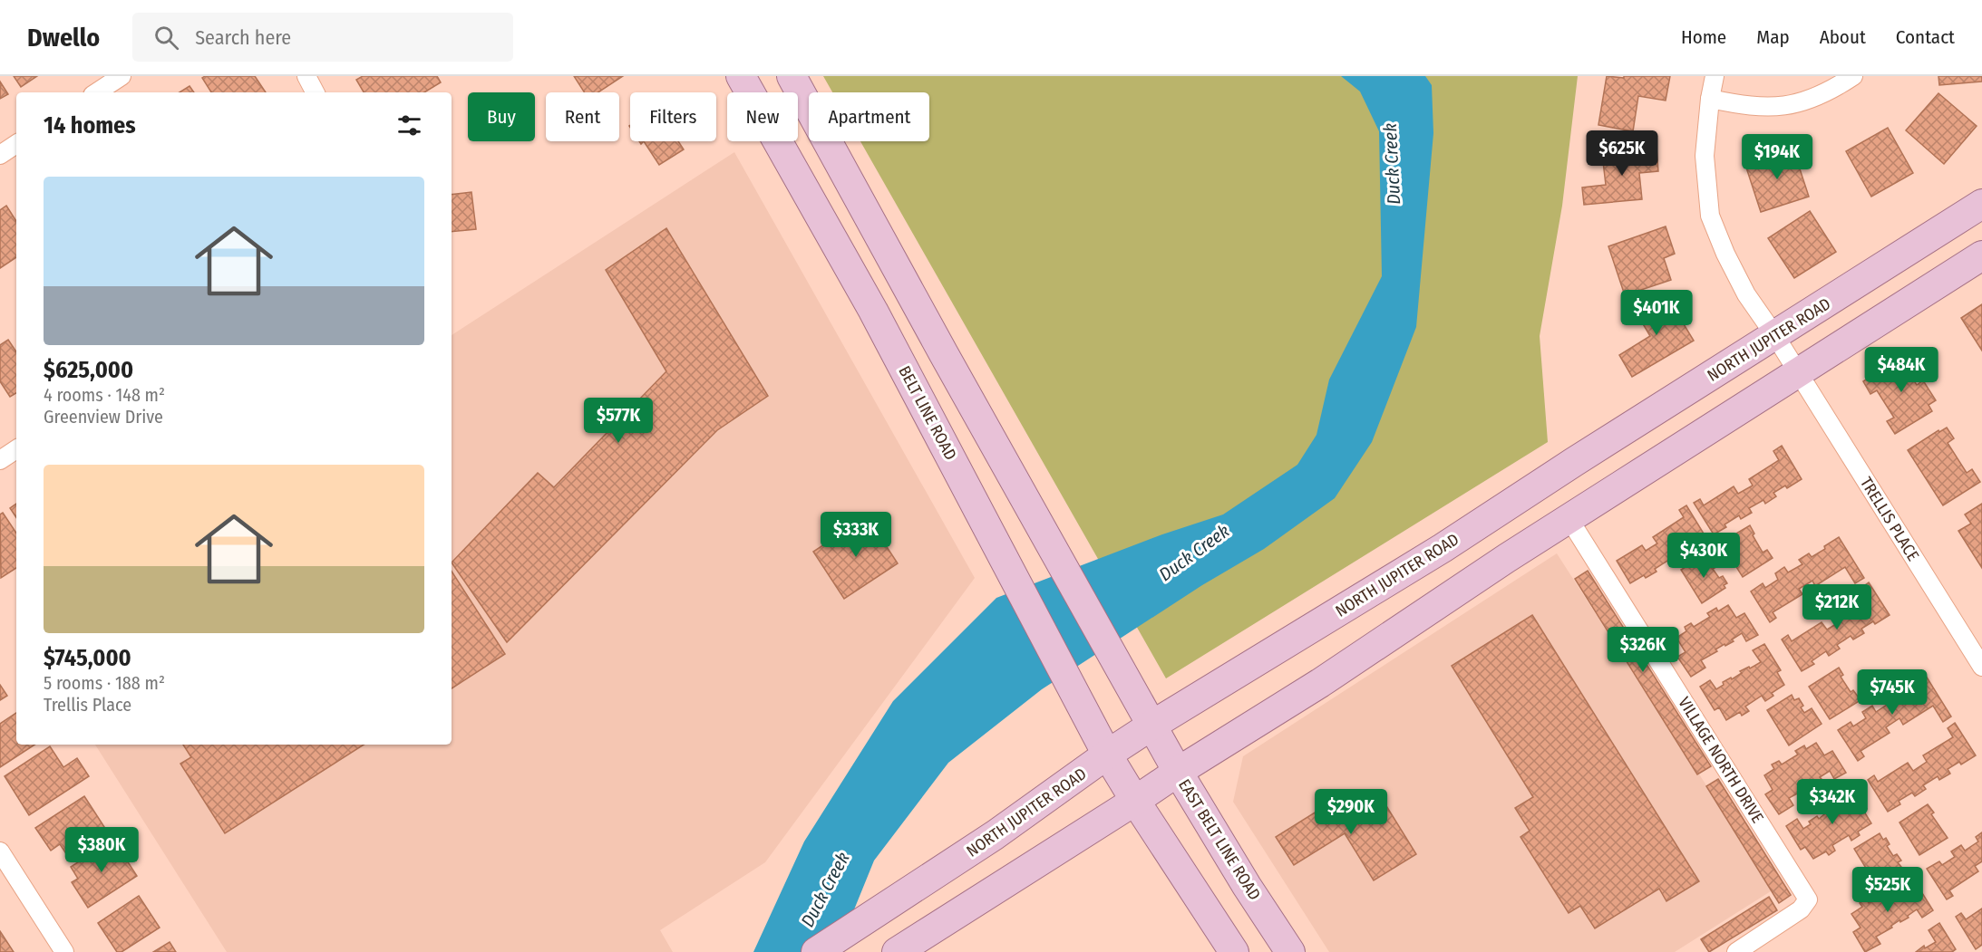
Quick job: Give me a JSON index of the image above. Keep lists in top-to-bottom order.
{
  "streets": {
    "main road": ["NORTH JUPITER ROAD", "BELT LINE ROAD", "EAST BELT LINE ROAD"],
    "street": ["TRELLIS PLACE", "VILLAGE NORTH DRIVE"]
  },
  "crossings": [
    ["NORTH JUPITER ROAD", "BELT LINE ROAD"],
    ["NORTH JUPITER ROAD", "TRELLIS PLACE"],
    ["NORTH JUPITER ROAD", "EAST BELT LINE ROAD"]
  ],
  "water": ["Duck Creek"],
  "page": {
    "header": "Dwello",
    "search": "Search here",
    "nav": [
      "Home",
      "Map",
      "About",
      "Contact"
    ],
    "chip": [
      "Buy",
      "Rent",
      "Filters",
      "New",
      "Apartment"
    ],
    "heading": "14 homes",
    "price": [
      "$625K",
      "$194K",
      "$401K",
      "$484K",
      "$577K",
      "$333K",
      "$430K",
      "$212K",
      "$326K",
      "$745K",
      "$342K",
      "$290K",
      "$380K",
      "$525K"
    ],
    "list": [
      {
        "name": "$625,000",
        "note": "4 rooms · 148 m² · Greenview Drive"
      },
      {
        "name": "$745,000",
        "note": "5 rooms · 188 m² · Trellis Place"
      }
    ]
  }
}
